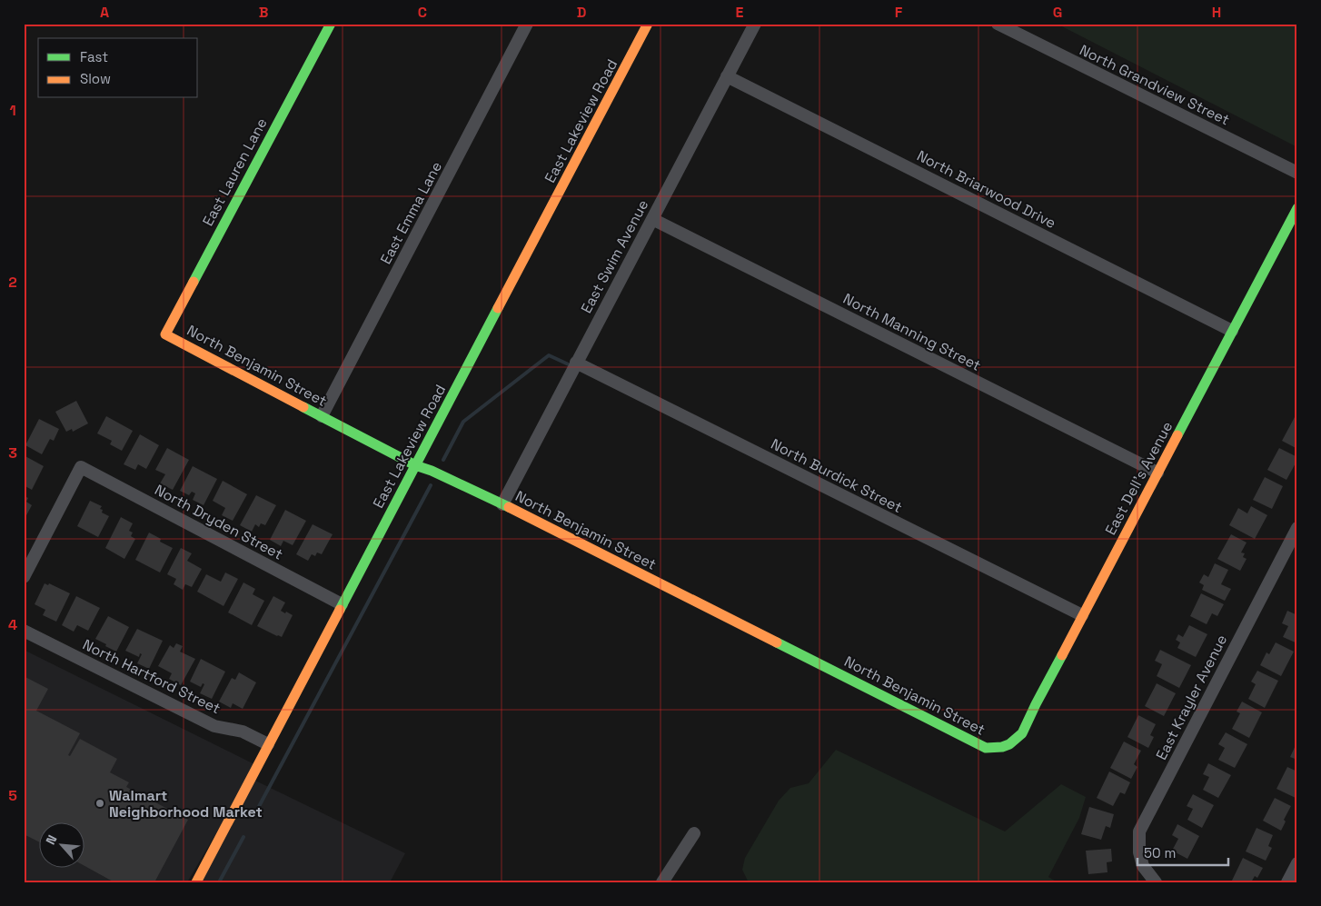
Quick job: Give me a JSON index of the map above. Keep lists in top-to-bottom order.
{
  "streets": {
    "street": [
      "North Grandview Street",
      "East Lakeview Road",
      "East Lauren Lane",
      "North Briarwood Drive",
      "East Emma Lane",
      "East Swim Avenue",
      "North Manning Street",
      "North Benjamin Street",
      "North Burdick Street",
      "East Dell's Avenue",
      "North Dryden Street",
      "North Hartford Street",
      "East Krayler Avenue"
    ]
  },
  "crossings": [
    ["East Lakeview Road", "North Benjamin Street"],
    ["East Lakeview Road", "North Dryden Street"],
    ["East Lakeview Road", "North Hartford Street"],
    ["East Lauren Lane", "North Benjamin Street"],
    ["North Briarwood Drive", "East Swim Avenue"],
    ["North Briarwood Drive", "East Dell's Avenue"],
    ["East Emma Lane", "North Benjamin Street"],
    ["East Swim Avenue", "North Manning Street"],
    ["East Swim Avenue", "North Benjamin Street"],
    ["East Swim Avenue", "North Burdick Street"],
    ["North Manning Street", "East Dell's Avenue"],
    ["North Benjamin Street", "East Dell's Avenue"],
    ["North Burdick Street", "East Dell's Avenue"]
  ],
  "places": ["Walmart Neighborhood Market"],
  "legend": ["Fast", "Slow"],
  "scale_bar": "50 m",
  "north": "top left",
  "grid": {
    "columns": [
      "A",
      "B",
      "C",
      "D",
      "E",
      "F",
      "G",
      "H"
    ],
    "rows": [
      "1",
      "2",
      "3",
      "4",
      "5"
    ]
  }
}
